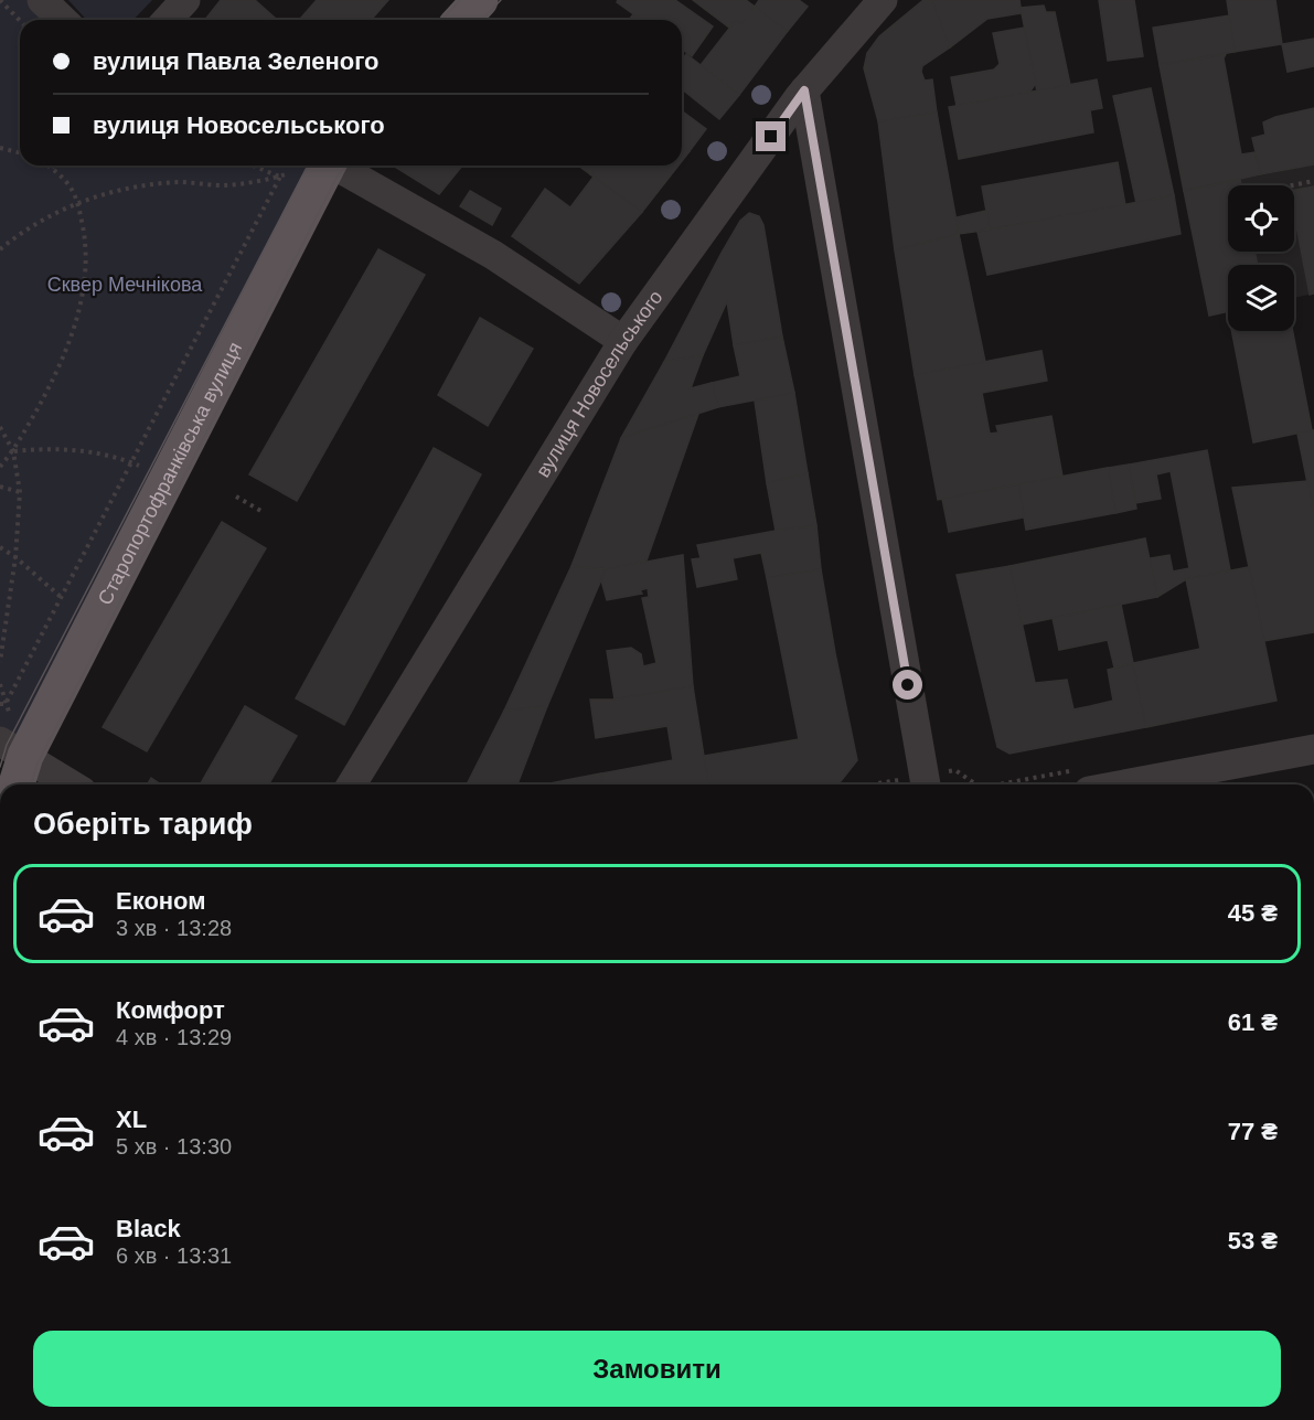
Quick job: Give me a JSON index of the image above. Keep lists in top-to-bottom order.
{
  "streets": {
    "main road": ["Старопортофранківська вулиця"],
    "street": ["вулиця Новосельського"]
  },
  "parks": ["Сквер Мечнікова"],
  "page": {
    "banner": ["вулиця Павла Зеленого", "вулиця Новосельського"],
    "heading": "Оберіть тариф",
    "list": [
      {
        "name": "Економ",
        "note": "3 хв · 13:28",
        "value": "45 ₴"
      },
      {
        "name": "Комфорт",
        "note": "4 хв · 13:29",
        "value": "61 ₴"
      },
      {
        "name": "XL",
        "note": "5 хв · 13:30",
        "value": "77 ₴"
      },
      {
        "name": "Black",
        "note": "6 хв · 13:31",
        "value": "53 ₴"
      }
    ],
    "buttons": "Замовити"
  }
}
